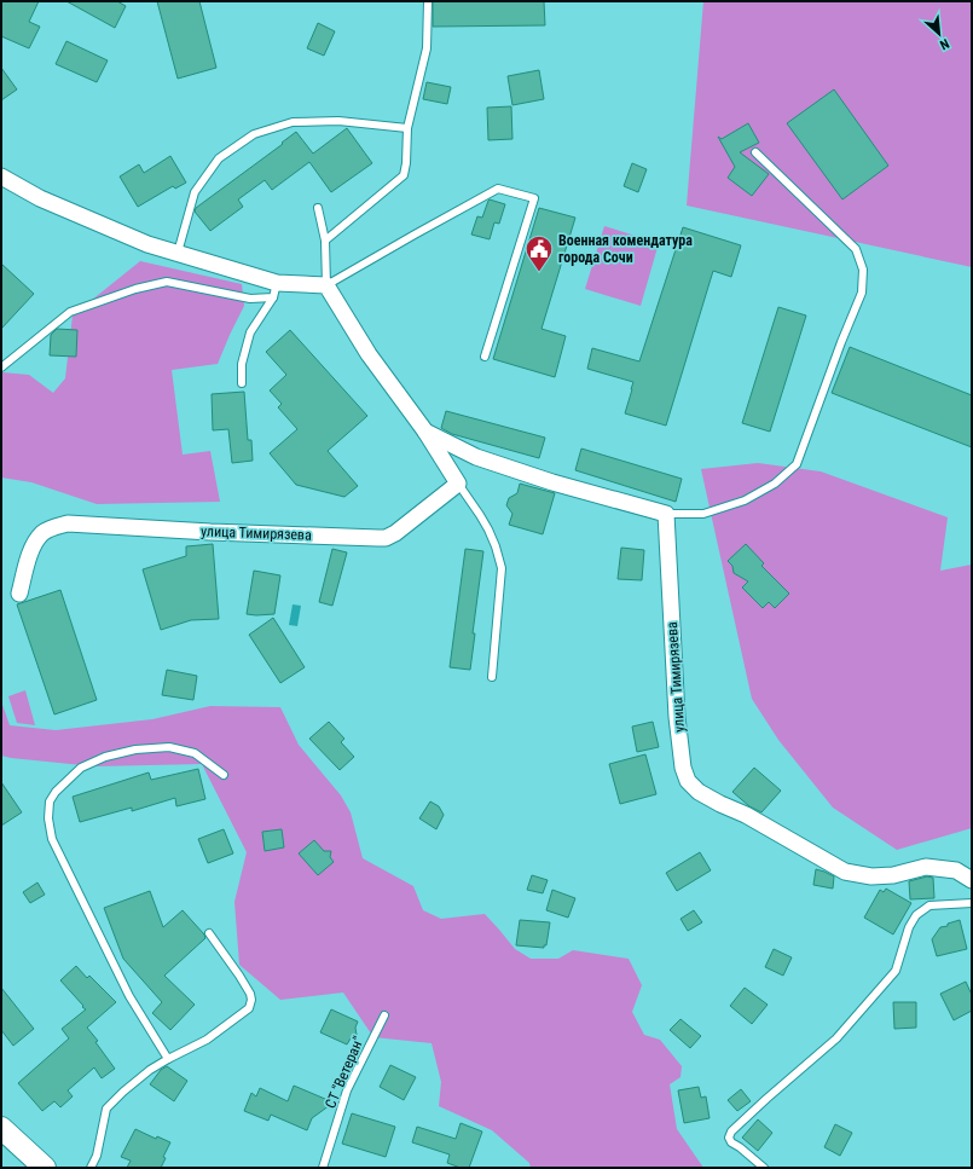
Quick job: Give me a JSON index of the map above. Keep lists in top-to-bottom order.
{
  "streets": {
    "street": ["улица Тимирязева"],
    "lane": ["СТ \"Ветеран\""]
  },
  "places": {
    "public building": ["Военная комендатура города Сочи"]
  },
  "north": "bottom right"
}
